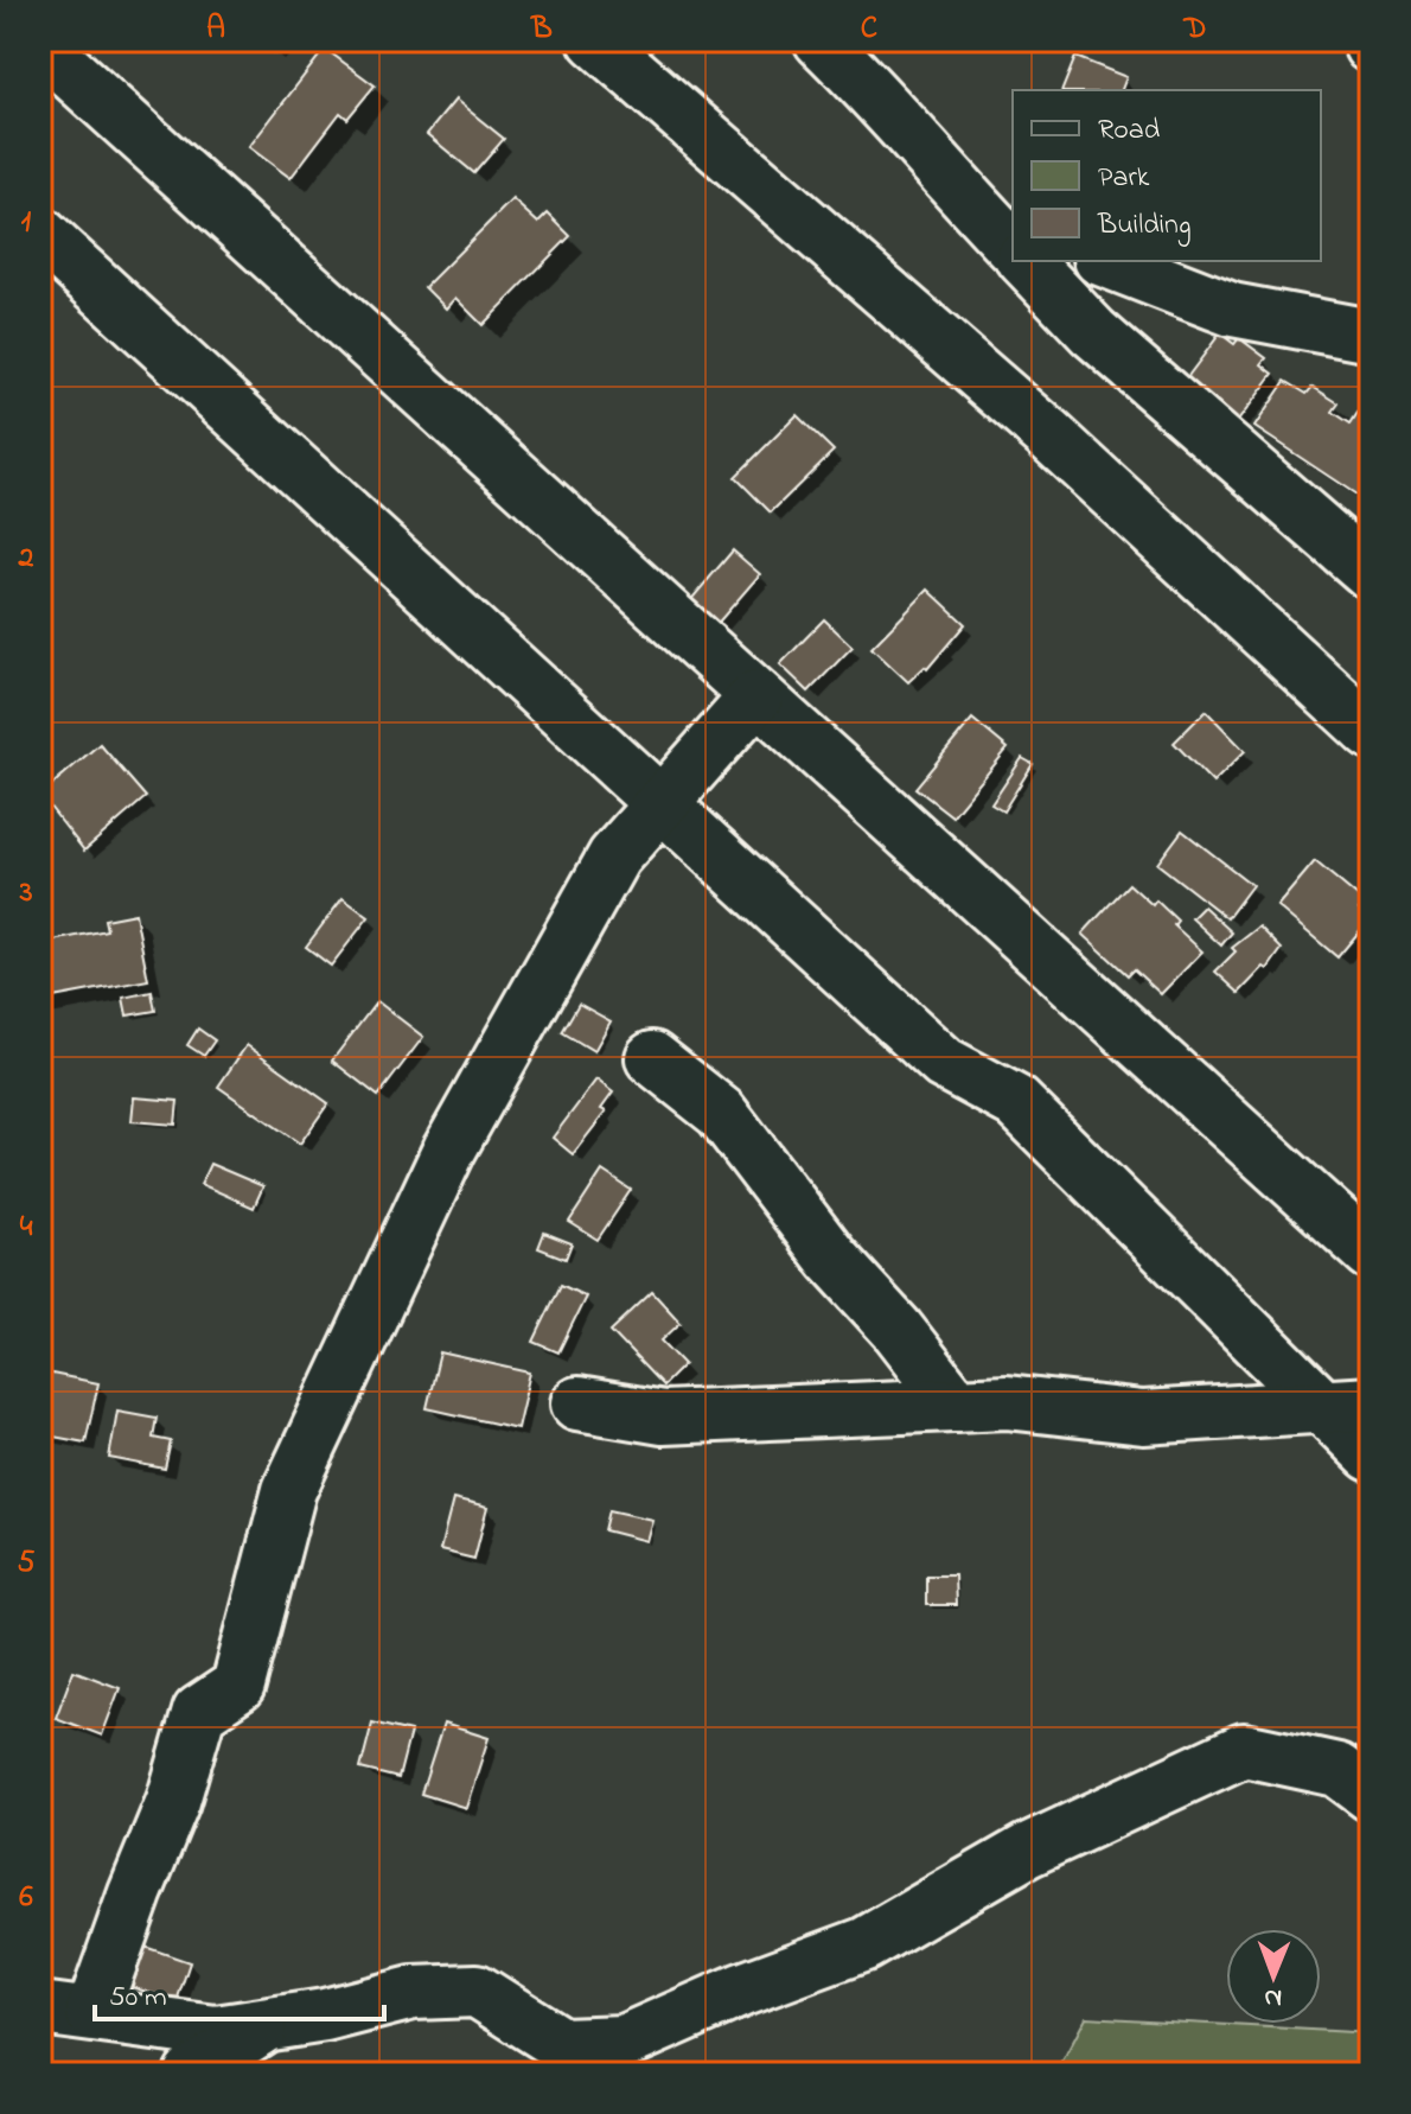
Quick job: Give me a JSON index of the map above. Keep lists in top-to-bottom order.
{
  "legend": ["Road", "Park", "Building"],
  "scale_bar": "50 m",
  "north": "bottom",
  "grid": {
    "columns": [
      "A",
      "B",
      "C",
      "D"
    ],
    "rows": [
      "1",
      "2",
      "3",
      "4",
      "5",
      "6"
    ]
  }
}
